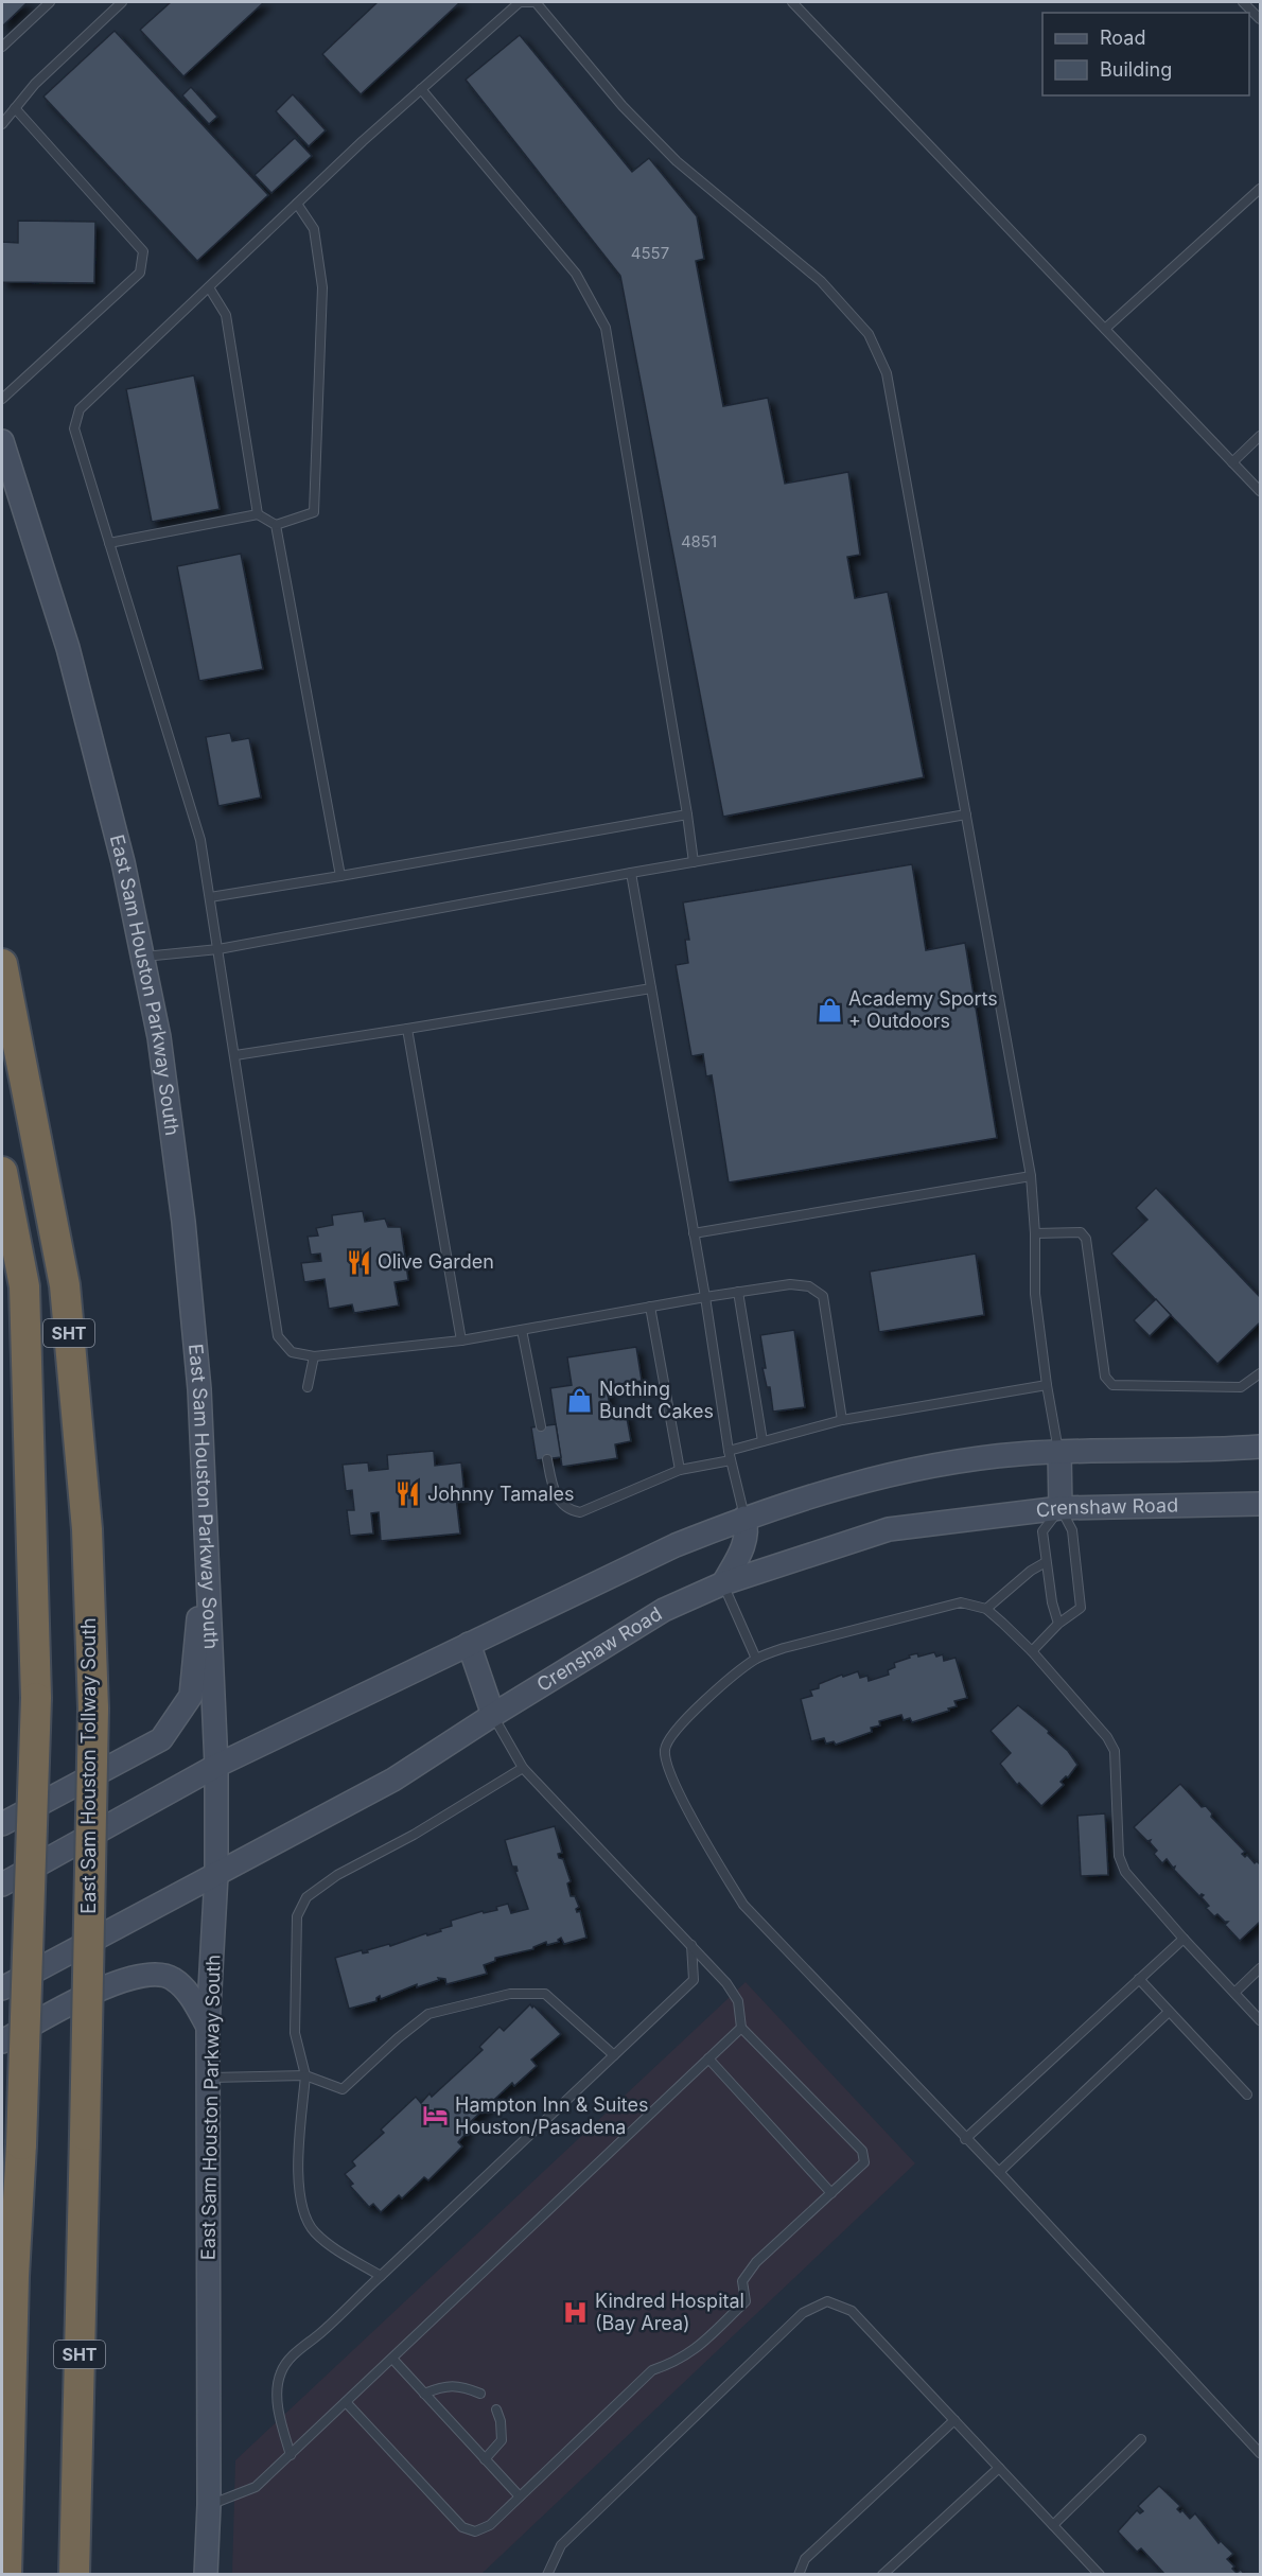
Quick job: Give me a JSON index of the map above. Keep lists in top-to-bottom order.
{
  "streets": {
    "highway": ["SHT", "East Sam Houston Tollway South"],
    "main road": ["East Sam Houston Parkway South", "Crenshaw Road"]
  },
  "crossings": [
    ["East Sam Houston Parkway South", "Crenshaw Road"]
  ],
  "places": {
    "shop": ["Academy Sports + Outdoors", "Nothing Bundt Cakes"],
    "restaurant": ["Olive Garden", "Johnny Tamales"],
    "hotel": ["Hampton Inn & Suites Houston/Pasadena"],
    "hospital": ["Kindred Hospital (Bay Area)"]
  },
  "house_numbers": ["4557", "4851"],
  "legend": ["Road", "Building"]
}
